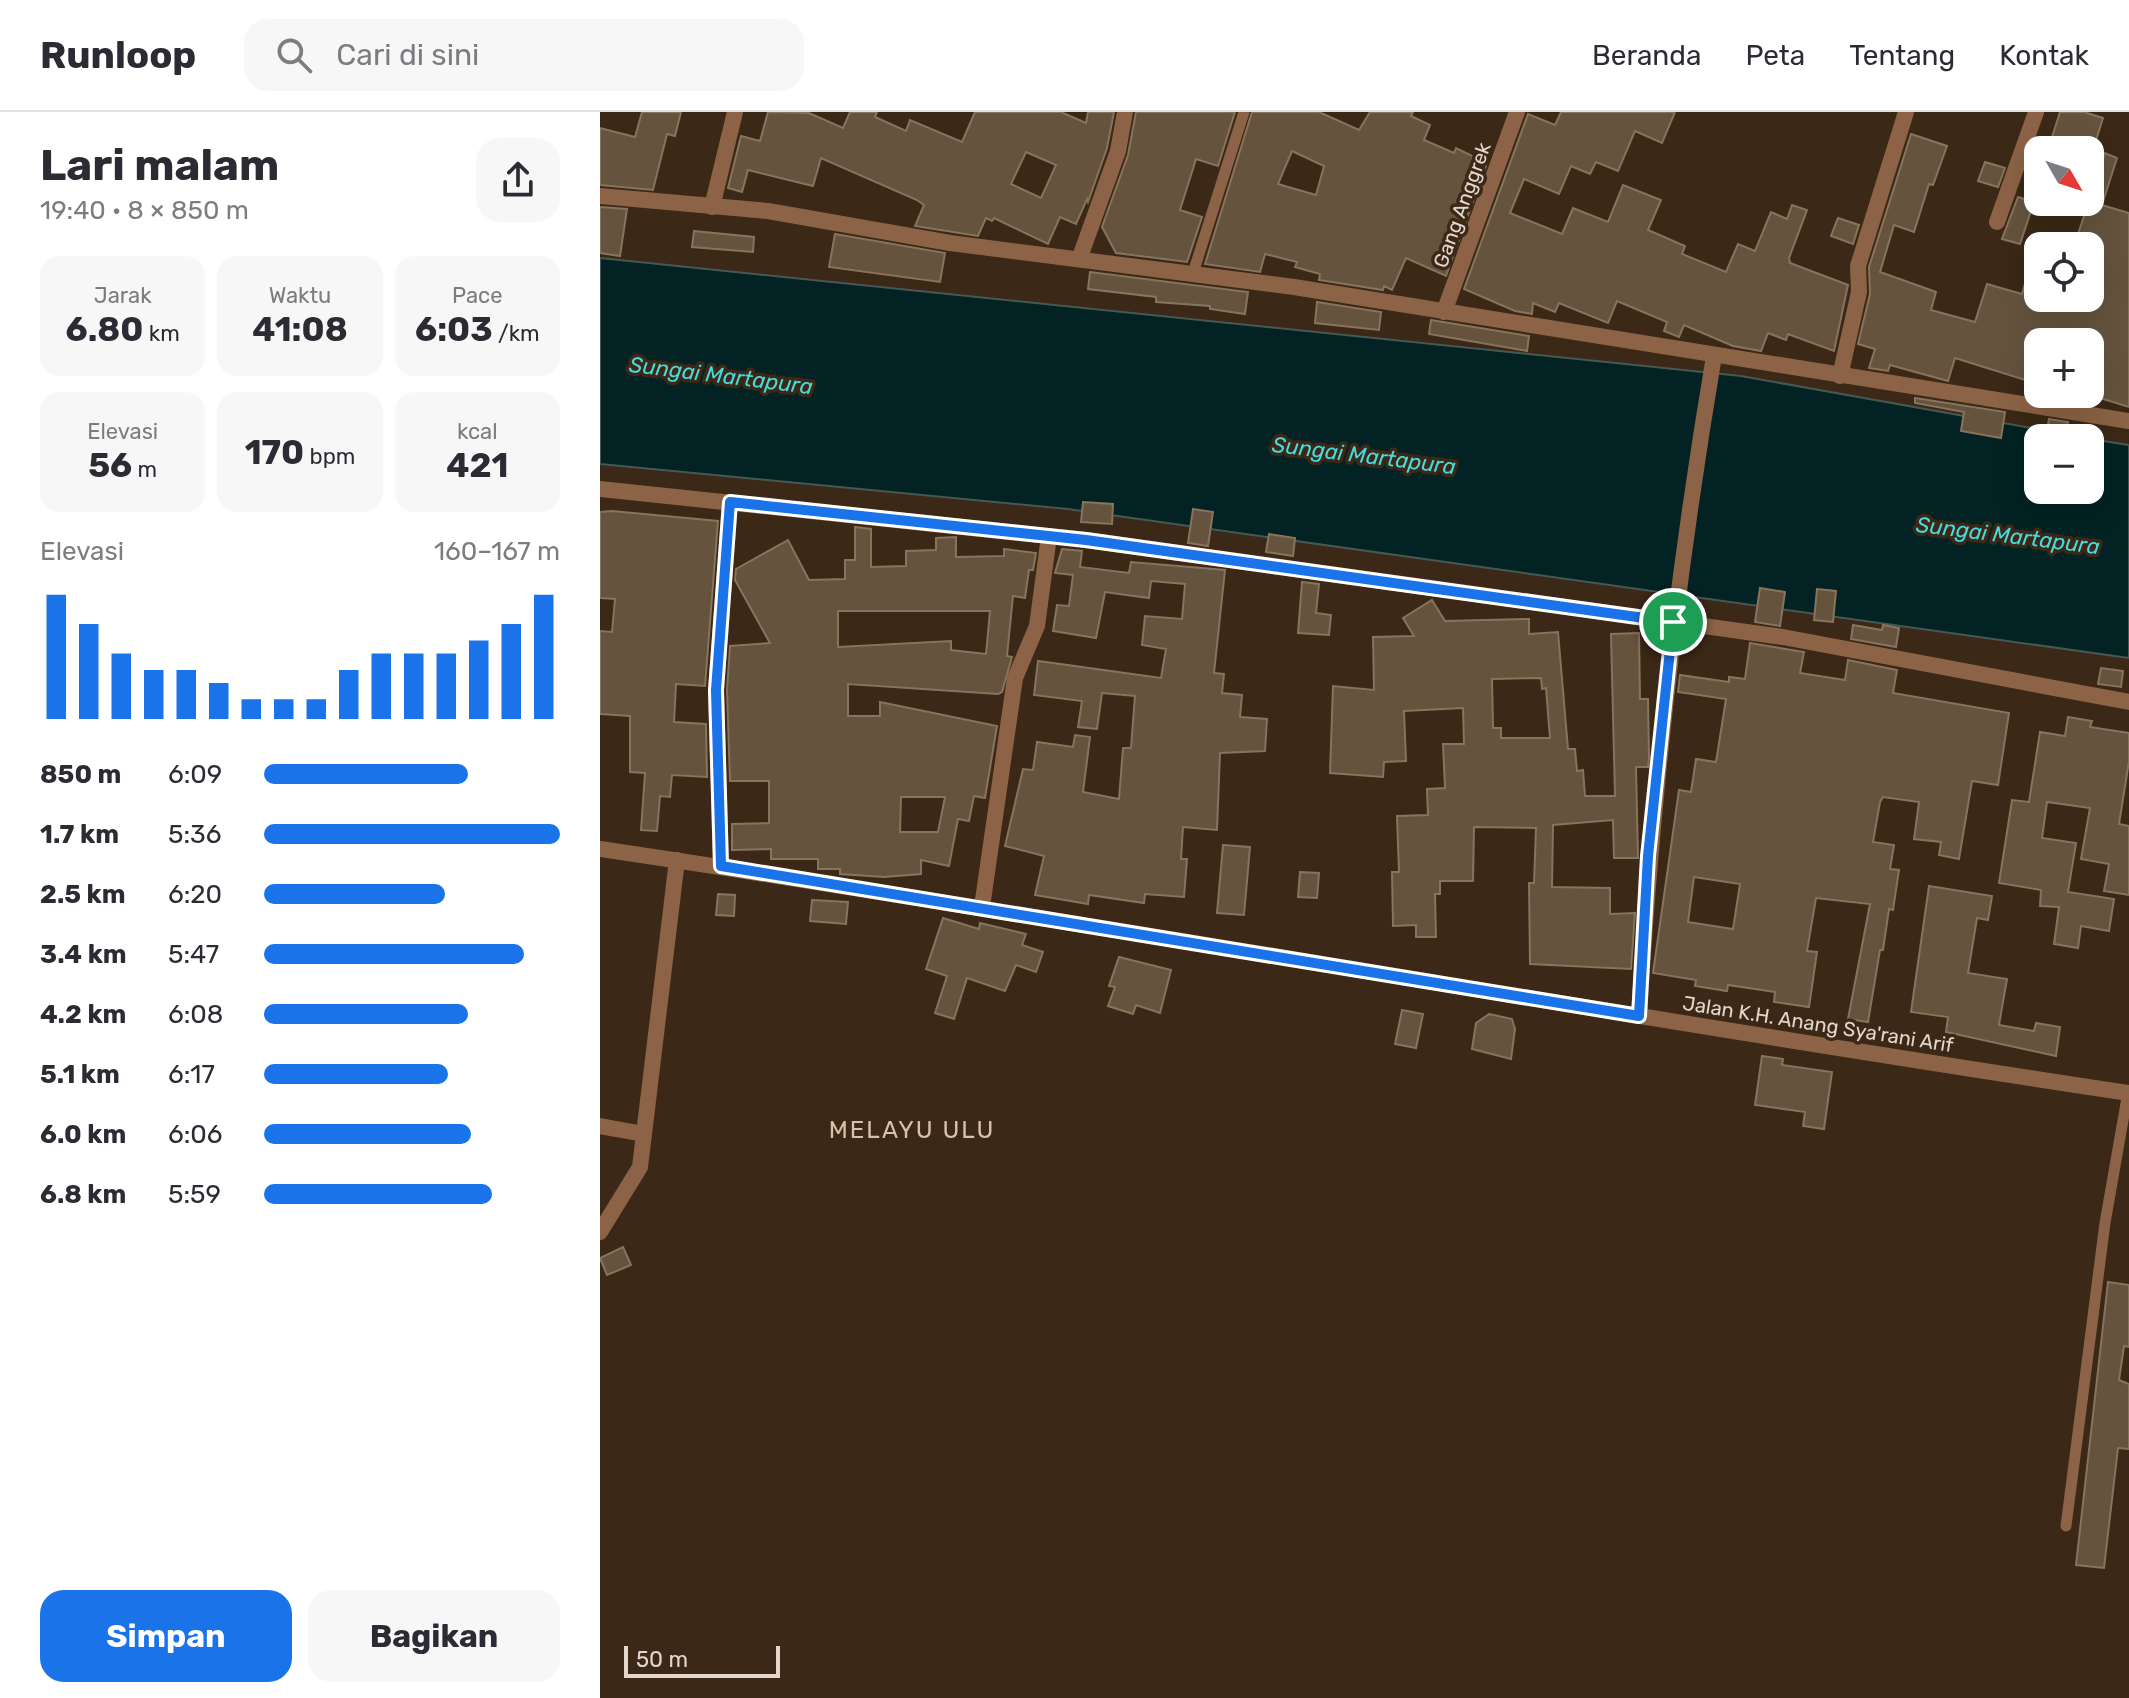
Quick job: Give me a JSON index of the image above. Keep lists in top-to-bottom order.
{
  "streets": {
    "street": ["Gang Anggrek", "Jalan K.H. Anang Sya'rani Arif"]
  },
  "districts": ["MELAYU ULU"],
  "water": ["Sungai Martapura"],
  "scale_bar": "50 m",
  "north": "bottom right",
  "page": {
    "header": "Runloop",
    "search": "Cari di sini",
    "nav": [
      "Beranda",
      "Peta",
      "Tentang",
      "Kontak"
    ],
    "heading": ["Lari malam", "19:40 · 8 × 850 m"],
    "map_buttons": ["+", "−"],
    "stats": [
      ["Jarak", "6.80 km"],
      ["Waktu", "41:08"],
      ["Pace", "6:03 /km"],
      ["Elevasi", "56 m"],
      ["170 bpm"],
      ["kcal", "421"]
    ],
    "chart": ["Elevasi", "160–167 m"],
    "list": [
      {
        "name": "850 m",
        "note": "6:09"
      },
      {
        "name": "1.7 km",
        "note": "5:36"
      },
      {
        "name": "2.5 km",
        "note": "6:20"
      },
      {
        "name": "3.4 km",
        "note": "5:47"
      },
      {
        "name": "4.2 km",
        "note": "6:08"
      },
      {
        "name": "5.1 km",
        "note": "6:17"
      },
      {
        "name": "6.0 km",
        "note": "6:06"
      },
      {
        "name": "6.8 km",
        "note": "5:59"
      }
    ],
    "buttons": ["Simpan", "Bagikan"],
    "scale": "50 m"
  }
}
